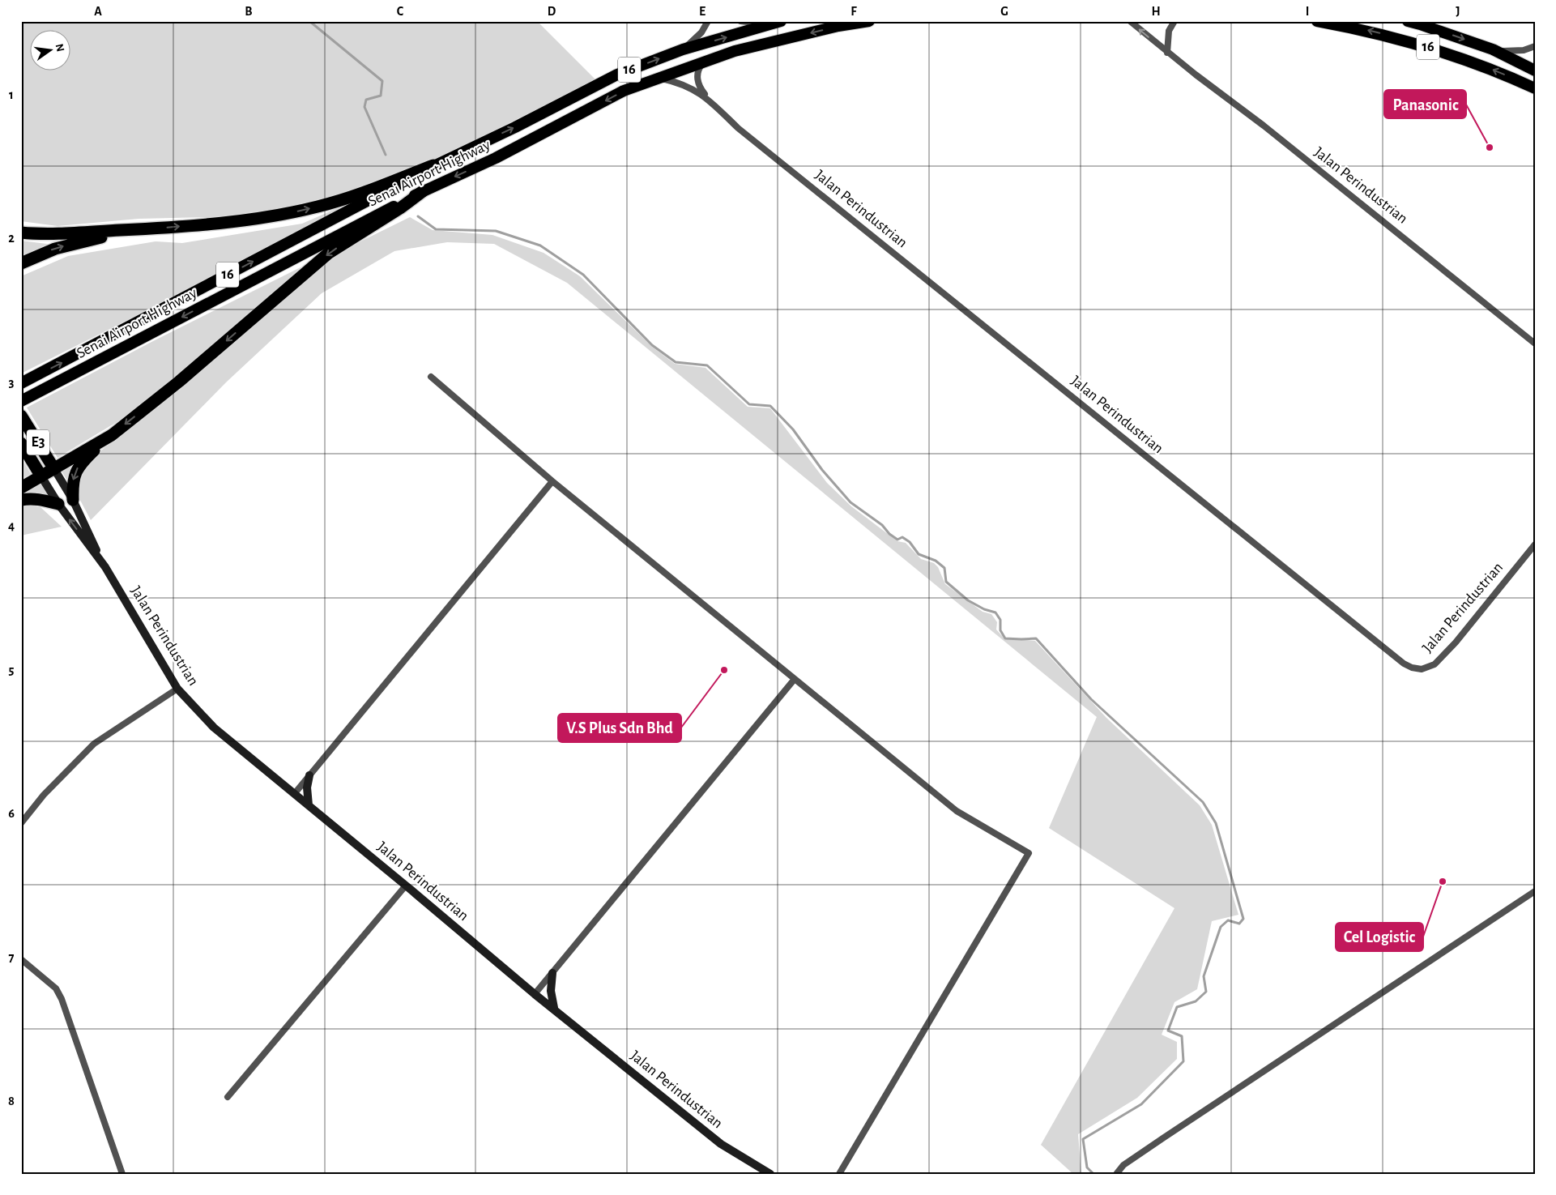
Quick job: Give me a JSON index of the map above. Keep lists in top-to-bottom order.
{
  "streets": {
    "highway": ["16", "Senai Airport Highway", "E3"],
    "main road": ["Jalan Perindustrian"]
  },
  "crossings": [
    ["Senai Airport Highway", "Jalan Perindustrian"]
  ],
  "places": ["Panasonic", "V.S Plus Sdn Bhd", "Cel Logistic"],
  "north": "right",
  "grid": {
    "columns": [
      "A",
      "B",
      "C",
      "D",
      "E",
      "F",
      "G",
      "H",
      "I",
      "J"
    ],
    "rows": [
      "1",
      "2",
      "3",
      "4",
      "5",
      "6",
      "7",
      "8"
    ]
  }
}
